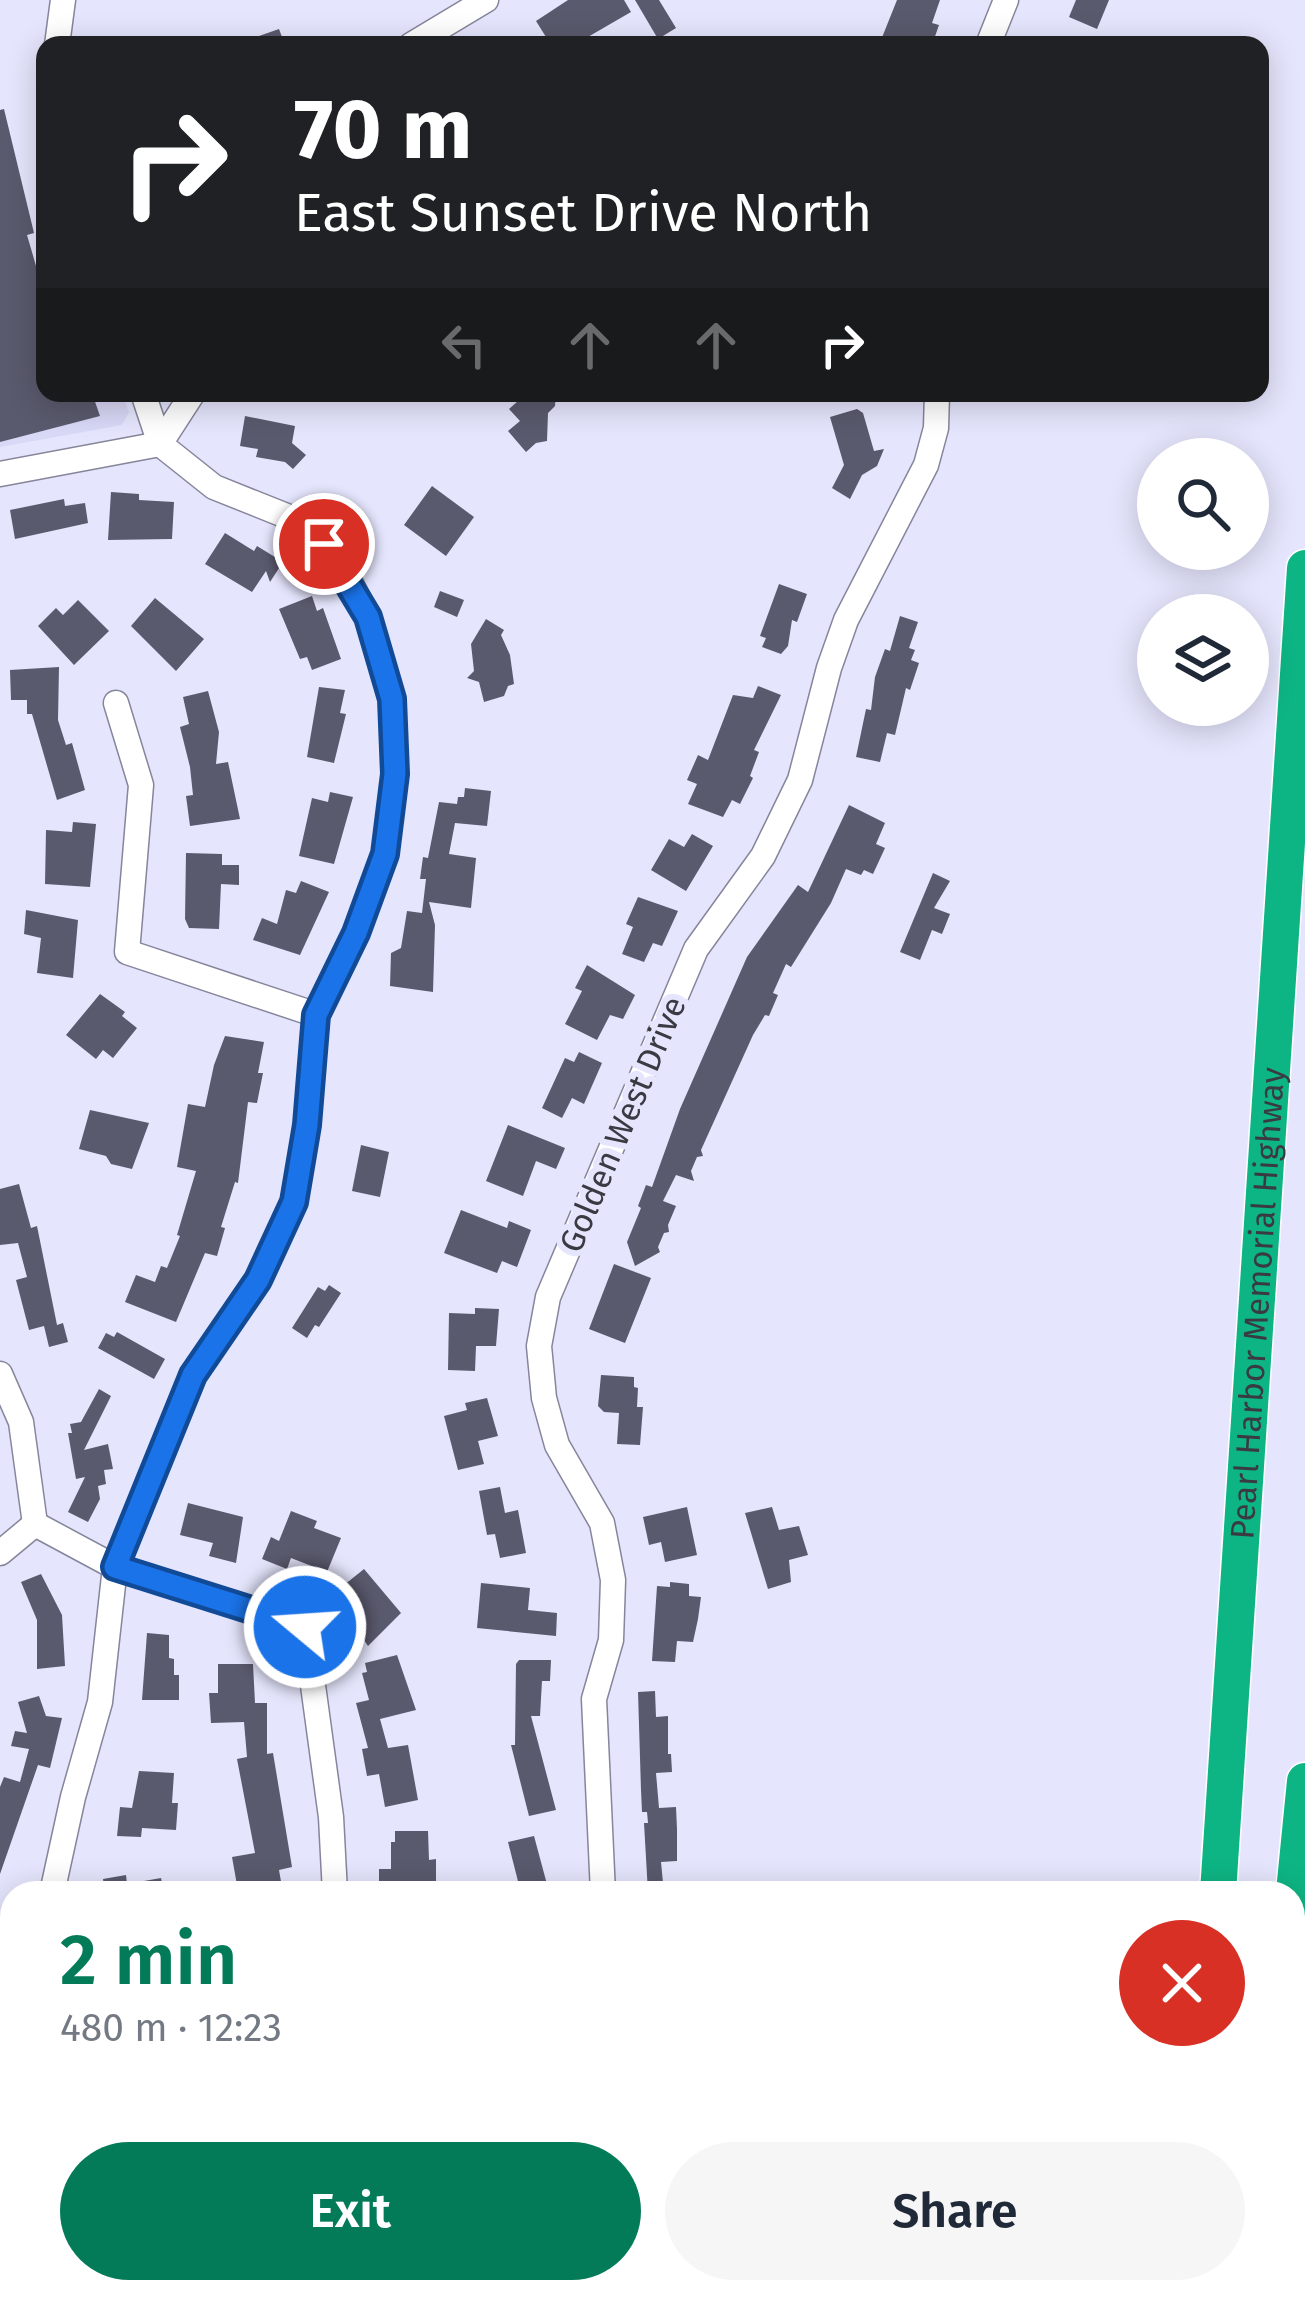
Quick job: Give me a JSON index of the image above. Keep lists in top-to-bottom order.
{
  "streets": {
    "highway": ["Pearl Harbor Memorial Highway"],
    "street": ["Golden West Drive"]
  },
  "page": {
    "turn": ["70 m", "East Sunset Drive North"],
    "heading": ["2 min", "480 m · 12:23"],
    "buttons": ["Exit", "Share"]
  }
}
